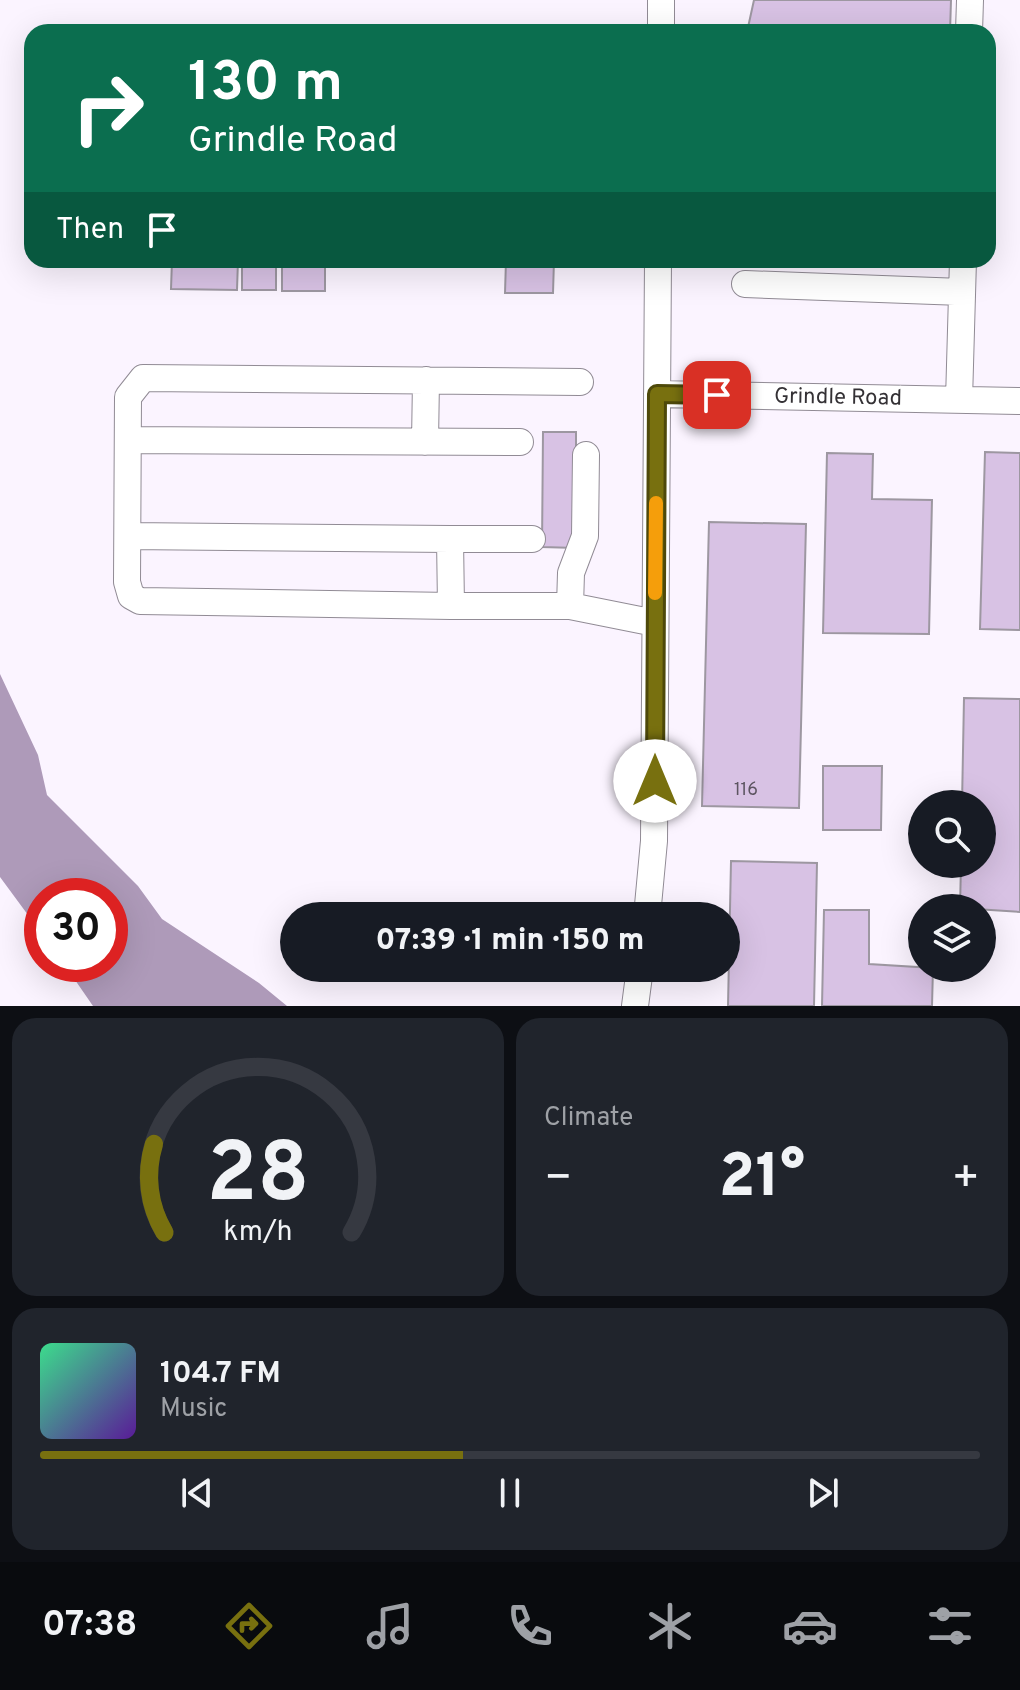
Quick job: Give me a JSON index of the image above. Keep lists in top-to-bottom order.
{
  "streets": {
    "street": ["Grindle Road"]
  },
  "house_numbers": ["116"],
  "page": {
    "turn": ["130 m", "Grindle Road"],
    "then": "Then",
    "limit": "30",
    "trip": "07:39 · 1 min · 150 m",
    "tile": "Climate",
    "heat": ["−", "21°", "+"],
    "song": ["104.7 FM", "Music"],
    "tabs": "07:38",
    "gauge": ["28", "km/h"]
  }
}
